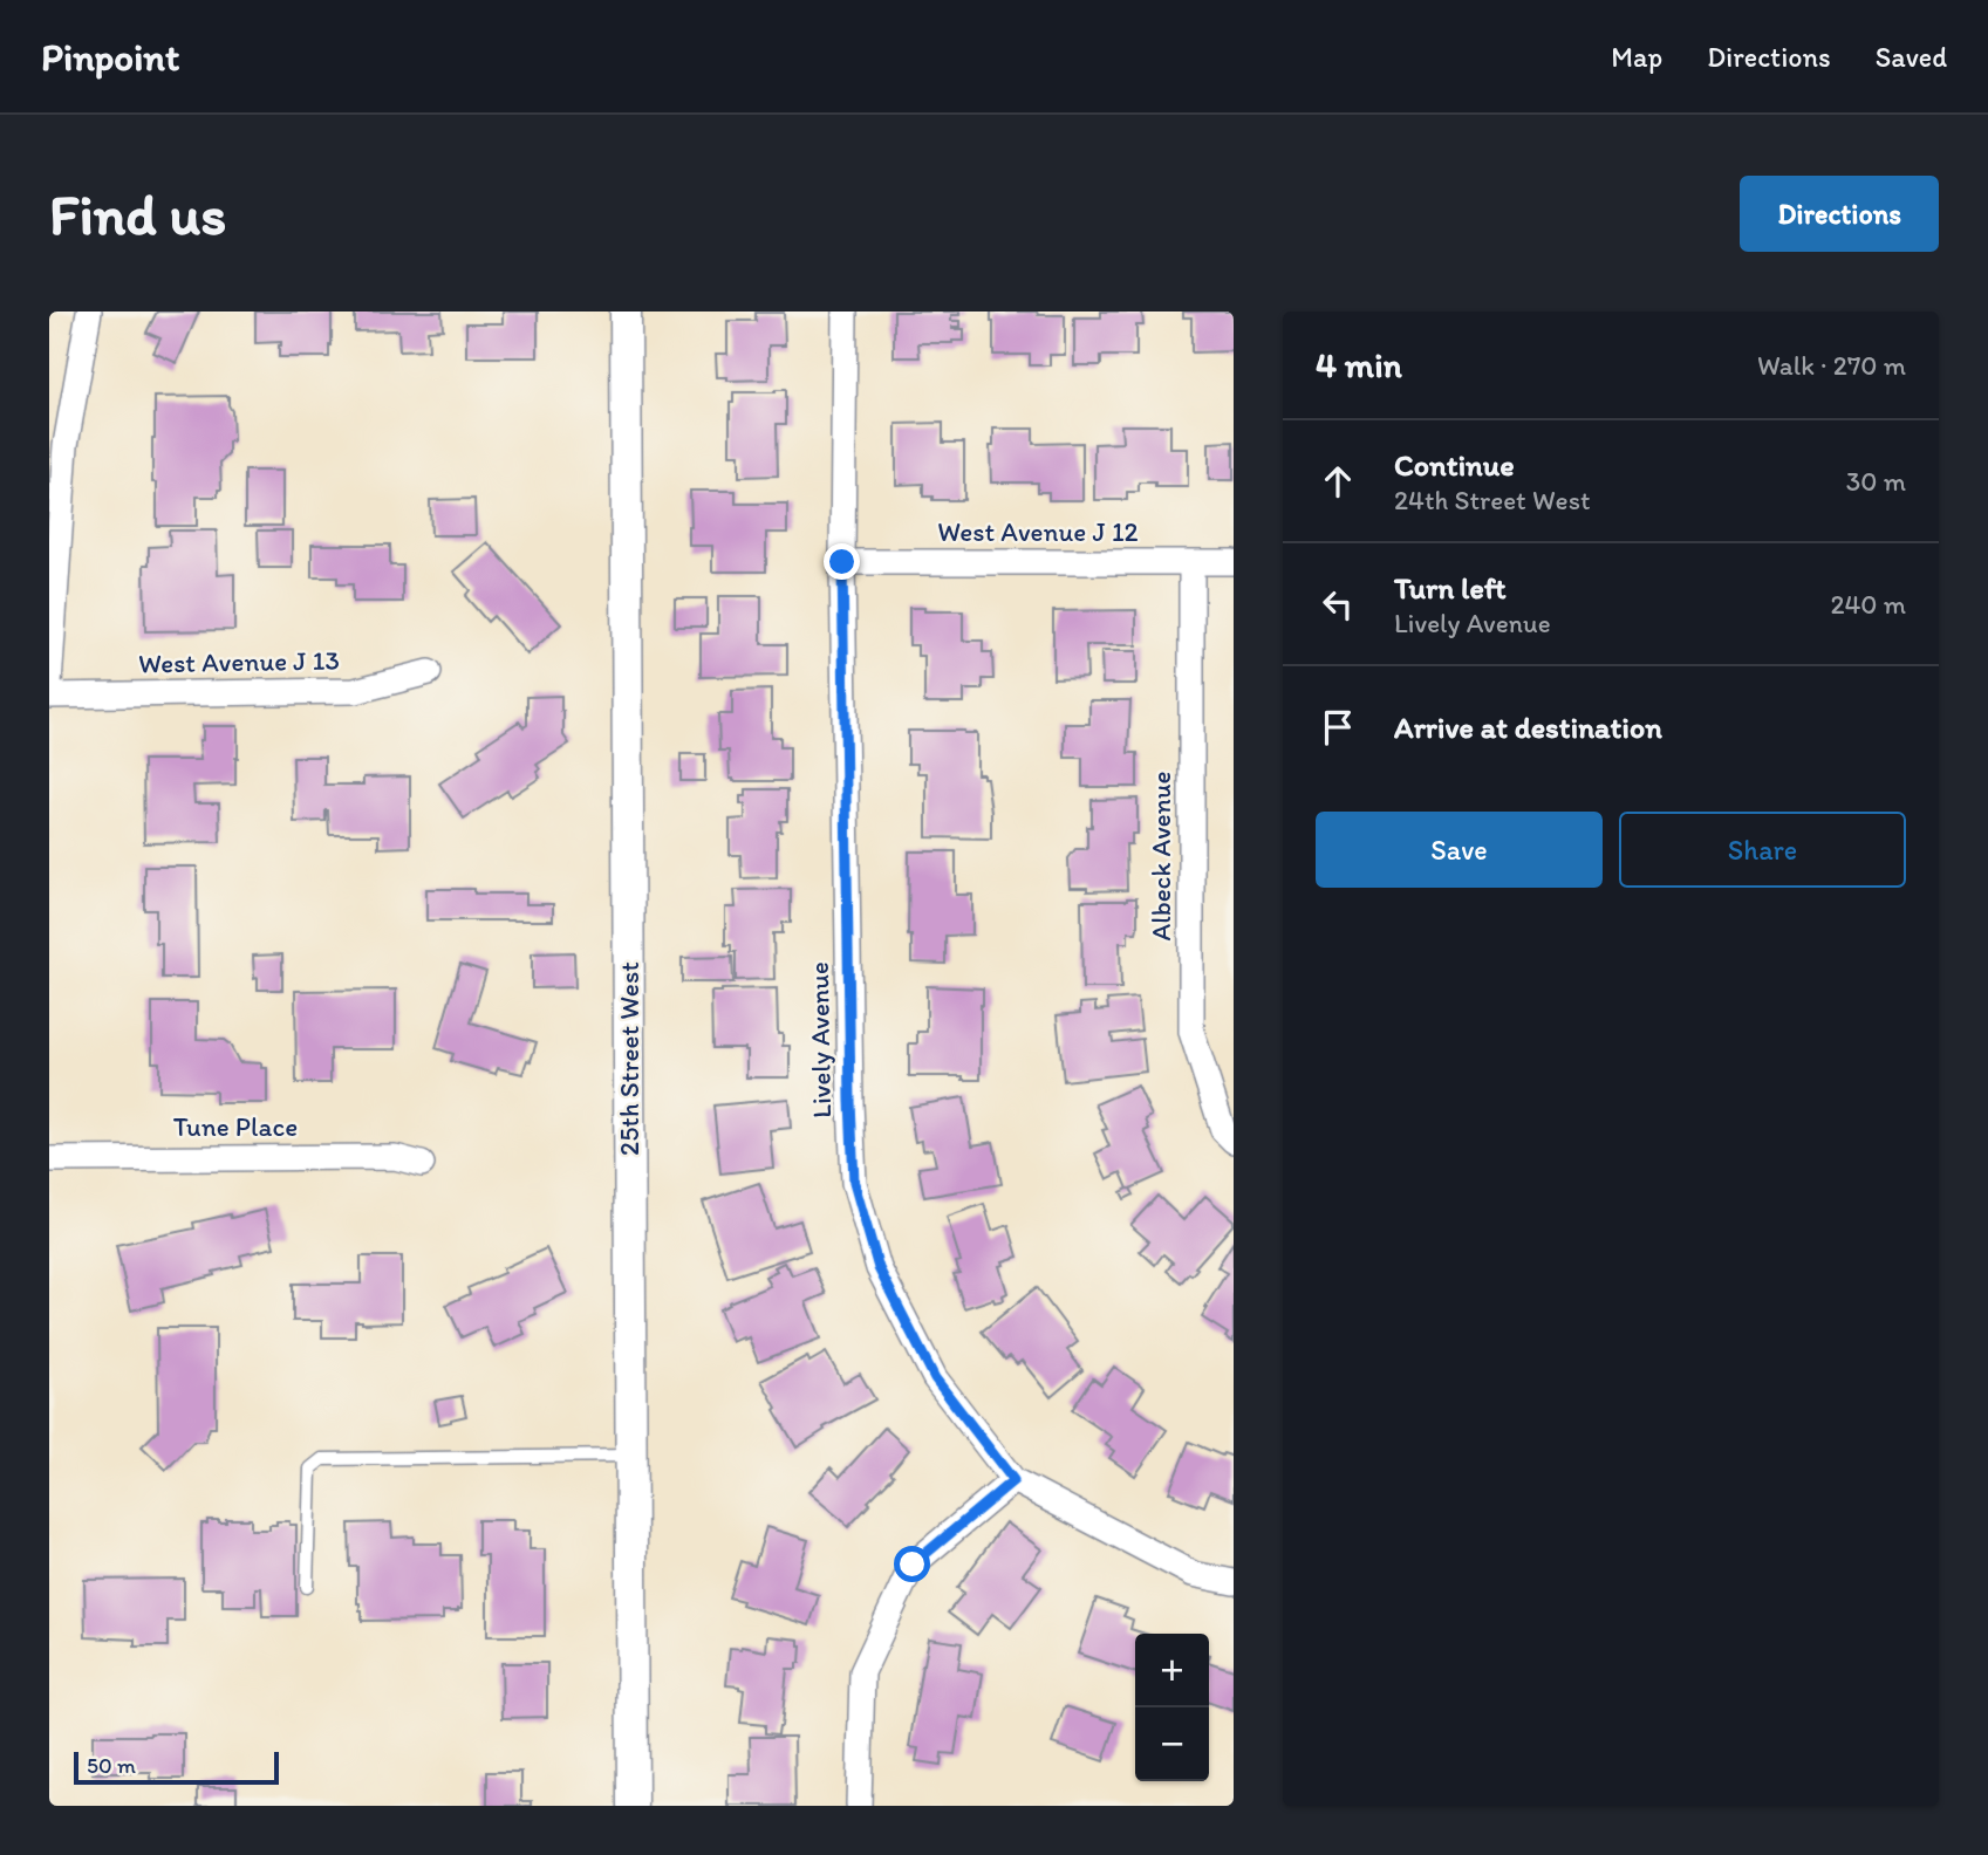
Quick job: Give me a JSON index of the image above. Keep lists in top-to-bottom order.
{
  "streets": {
    "street": [
      "West Avenue J 12",
      "West Avenue J 13",
      "Albeck Avenue",
      "Lively Avenue",
      "25th Street West",
      "Tune Place"
    ]
  },
  "crossings": [
    ["West Avenue J 12", "Albeck Avenue"],
    ["West Avenue J 12", "Lively Avenue"]
  ],
  "scale_bar": "50 m",
  "page": {
    "header": "Pinpoint",
    "nav": ["Map", "Directions", "Saved"],
    "buttons": [
      "Directions",
      ["Save", "Share"]
    ],
    "title": "Find us",
    "heading": ["4 min", "Walk · 270 m"],
    "list": [
      ["Continue", "24th Street West", "30 m"],
      ["Turn left", "Lively Avenue", "240 m"],
      "Arrive at destination"
    ],
    "map_buttons": ["+", "−"],
    "scale": "50 m"
  }
}
